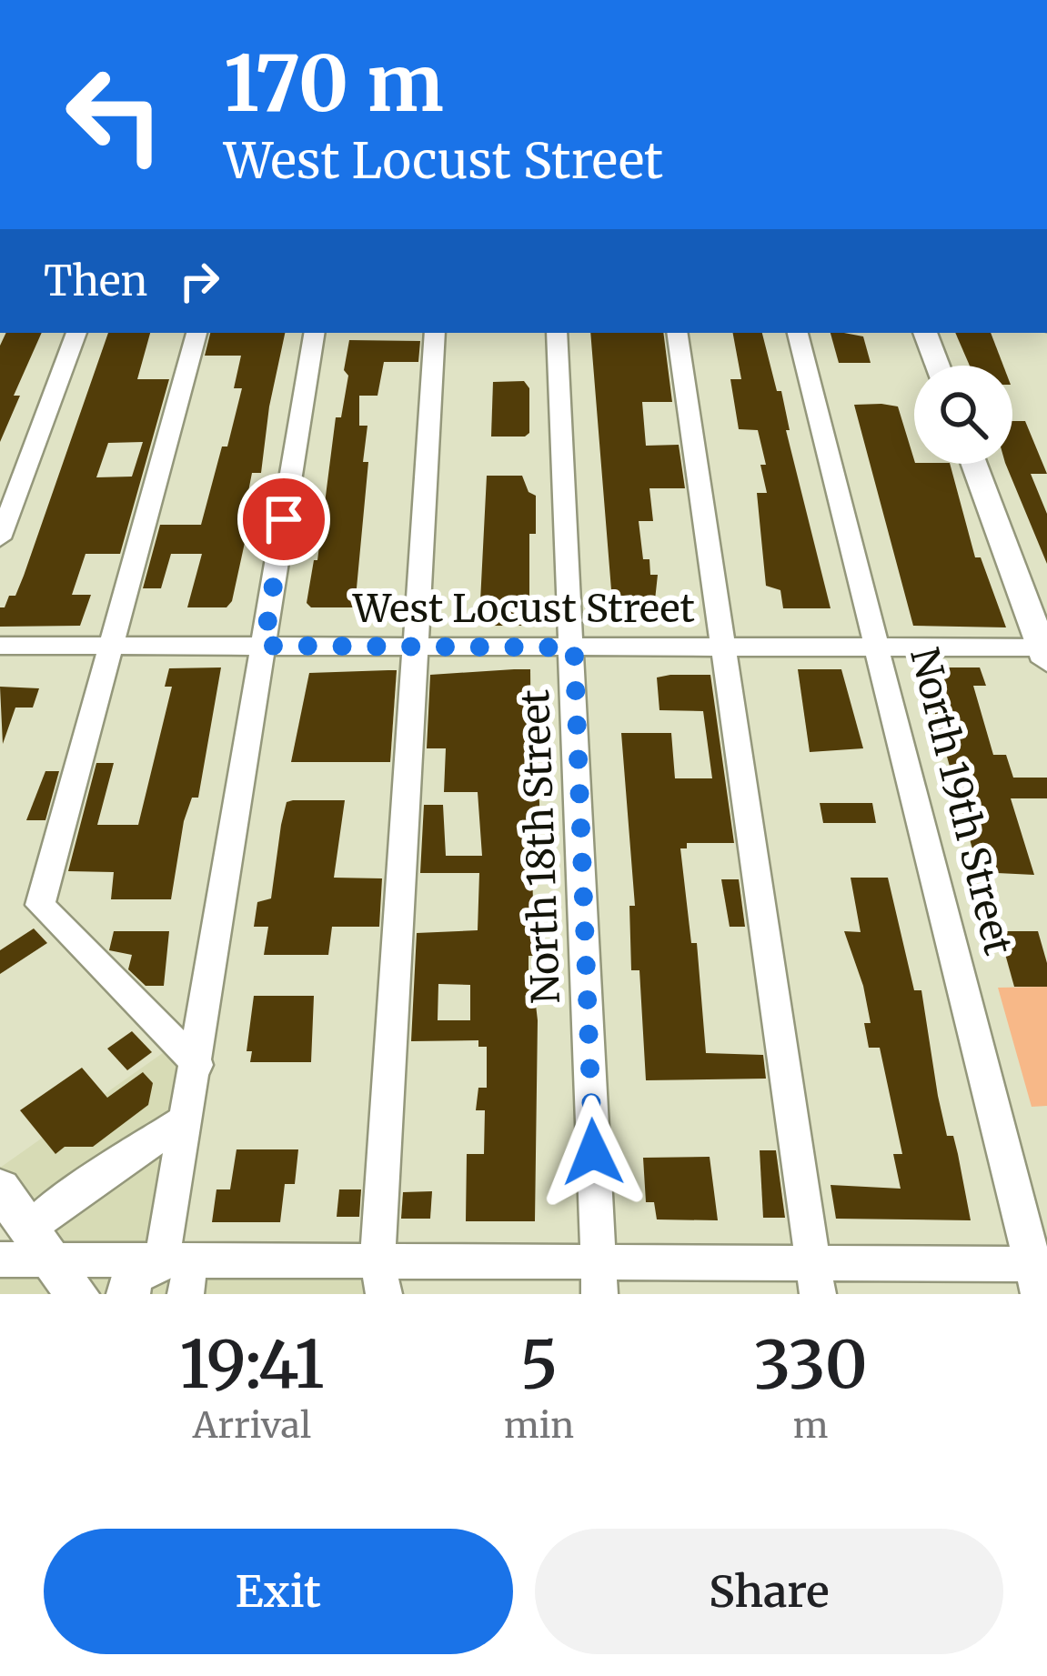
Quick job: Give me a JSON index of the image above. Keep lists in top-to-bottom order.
{
  "streets": {
    "street": ["West Locust Street", "North 19th Street", "North 18th Street"]
  },
  "crossings": [
    ["West Locust Street", "North 19th Street"],
    ["West Locust Street", "North 18th Street"]
  ],
  "page": {
    "turn": ["170 m", "West Locust Street"],
    "then": "Then",
    "eta": [
      "19:41",
      "Arrival",
      "5",
      "min",
      "330",
      "m"
    ],
    "buttons": ["Exit", "Share"]
  }
}
